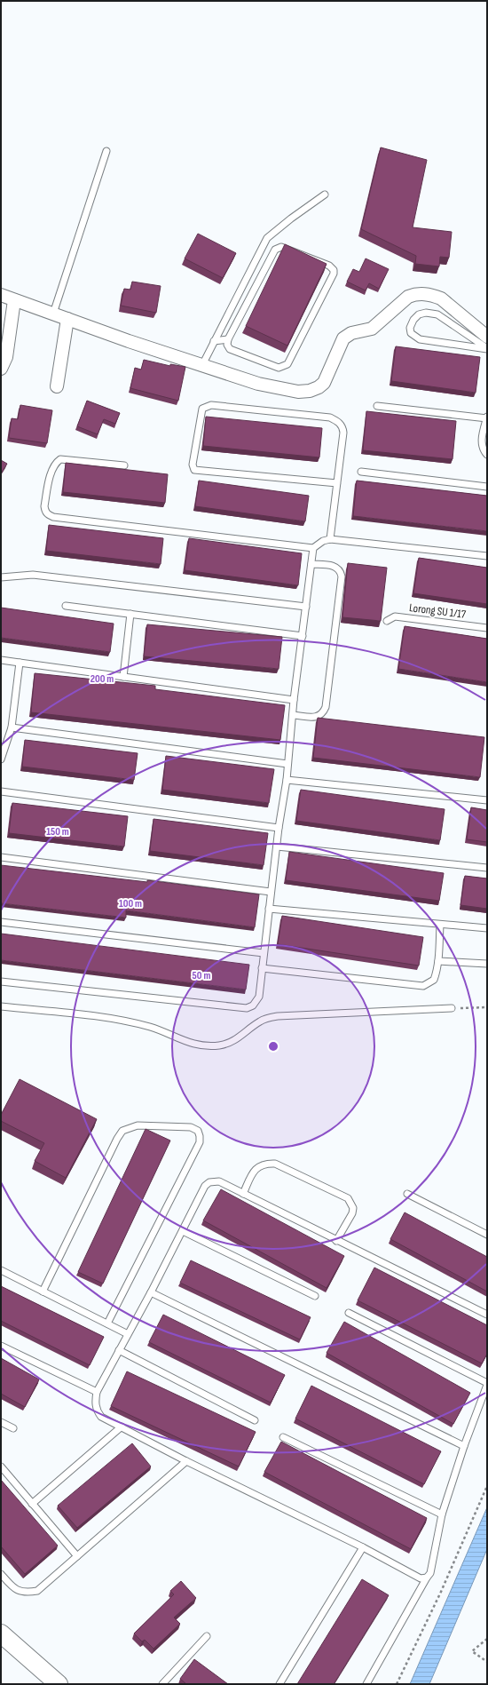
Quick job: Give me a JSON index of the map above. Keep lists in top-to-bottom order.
{
  "streets": {
    "lane": ["Lorong SU 1/17"]
  },
  "rings": [
    "200 m",
    "150 m",
    "100 m",
    "50 m"
  ]
}
